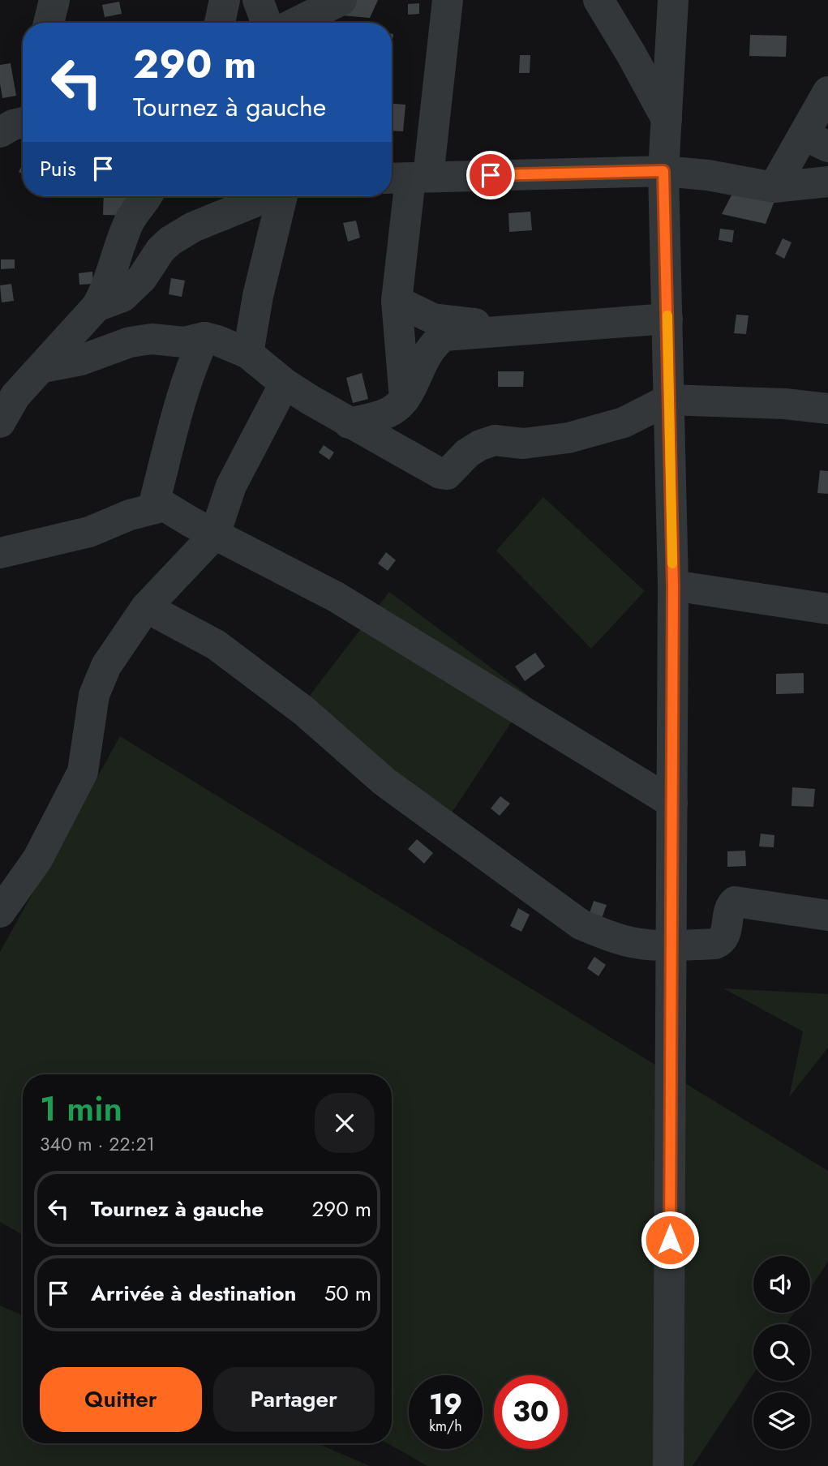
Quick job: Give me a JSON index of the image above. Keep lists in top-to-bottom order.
{
  "page": {
    "turn": ["290 m", "Tournez à gauche"],
    "then": "Puis",
    "heading": ["1 min", "340 m · 22:21"],
    "list": [
      {
        "name": "Tournez à gauche",
        "value": "290 m"
      },
      {
        "name": "Arrivée à destination",
        "value": "50 m"
      }
    ],
    "buttons": ["Quitter", "Partager"],
    "speed": "19 km/h",
    "limit": "30"
  }
}
